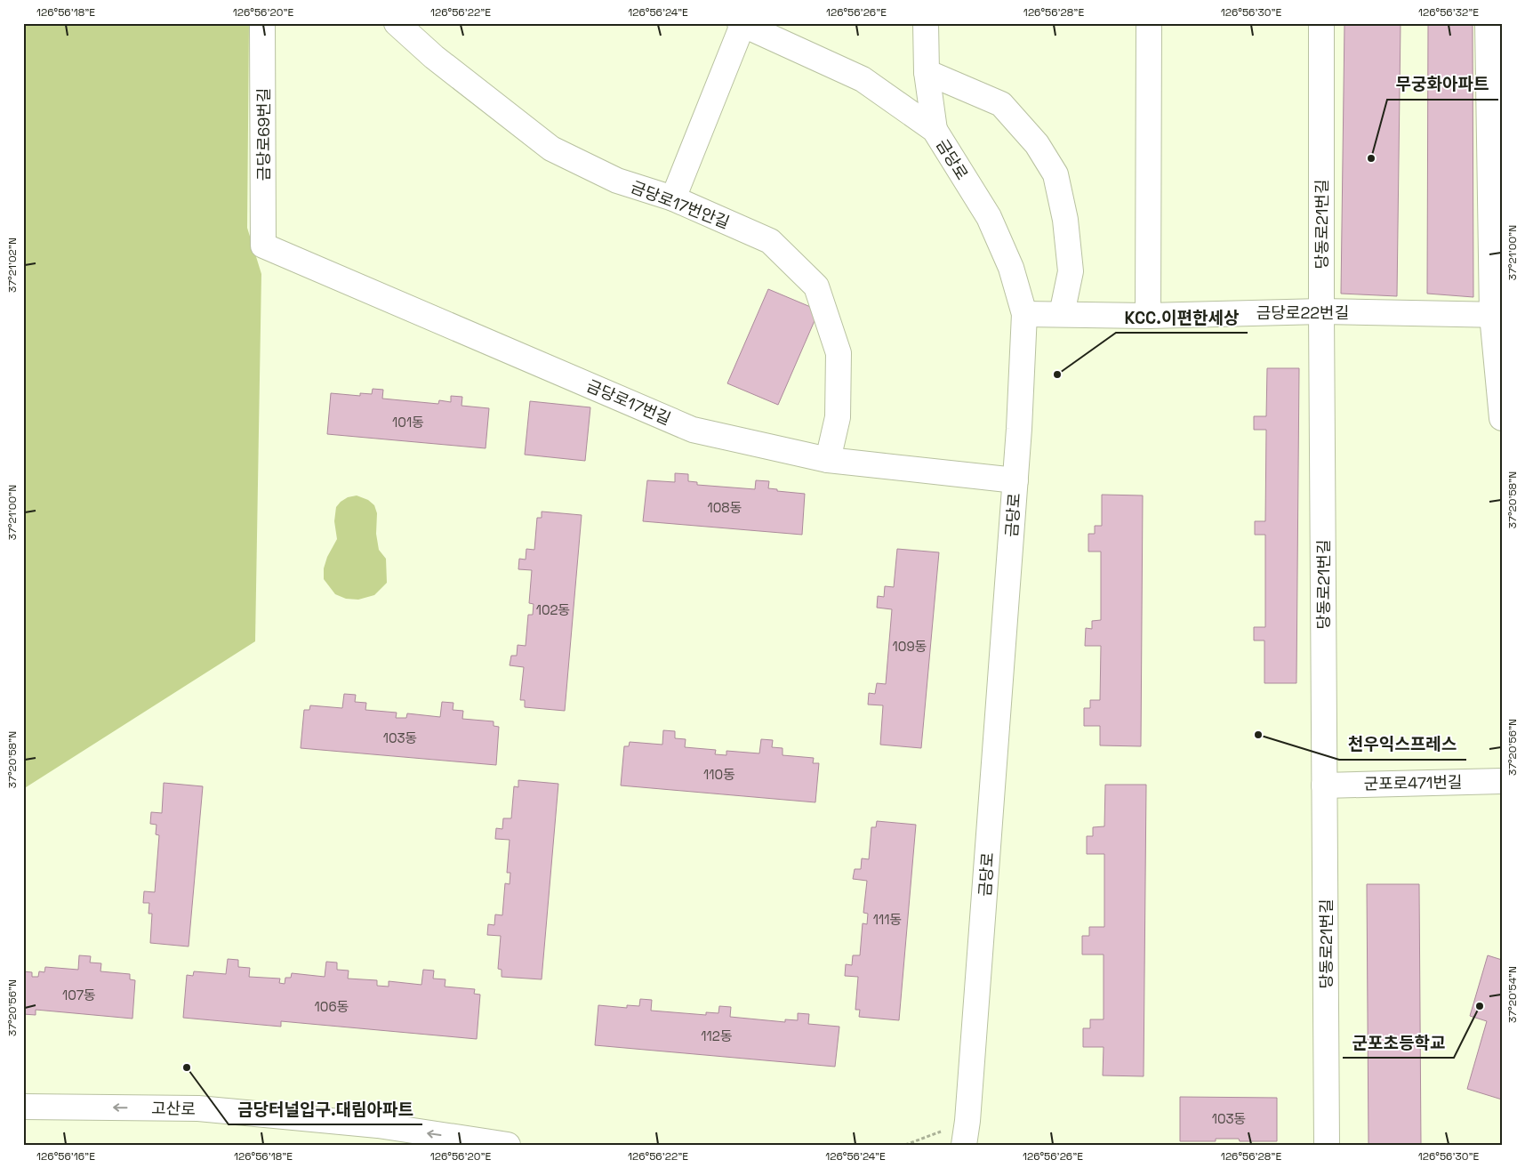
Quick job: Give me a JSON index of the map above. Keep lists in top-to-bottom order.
{
  "streets": {
    "street": [
      "금당로69번길",
      "금당로",
      "금당로17번안길",
      "당동로21번길",
      "금당로22번길",
      "금당로17번길",
      "군포로471번길",
      "고산로"
    ]
  },
  "crossings": [
    ["금당로69번길", "금당로17번길"],
    ["금당로", "금당로22번길"],
    ["금당로", "금당로17번길"],
    ["금당로17번안길", "금당로17번길"],
    ["당동로21번길", "금당로22번길"],
    ["당동로21번길", "군포로471번길"]
  ],
  "one_way": ["고산로"],
  "places": [
    "무궁화아파트",
    "KCC.이편한세상",
    "천우익스프레스",
    "군포초등학교",
    "금당터널입구.대림아파트"
  ],
  "house_numbers": [
    "101동",
    "108동",
    "102동",
    "109동",
    "103동",
    "110동",
    "111동",
    "107동",
    "106동",
    "112동",
    "103동"
  ],
  "coordinates": [
    "126°56'18\"E",
    "126°56'20\"E",
    "126°56'22\"E",
    "126°56'24\"E",
    "126°56'26\"E",
    "126°56'28\"E",
    "126°56'30\"E",
    "126°56'32\"E",
    "37°21'00\"N",
    "37°21'02\"N",
    "37°20'58\"N",
    "37°20'56\"N",
    "37°20'54\"N",
    "126°56'16\"E"
  ]
}
